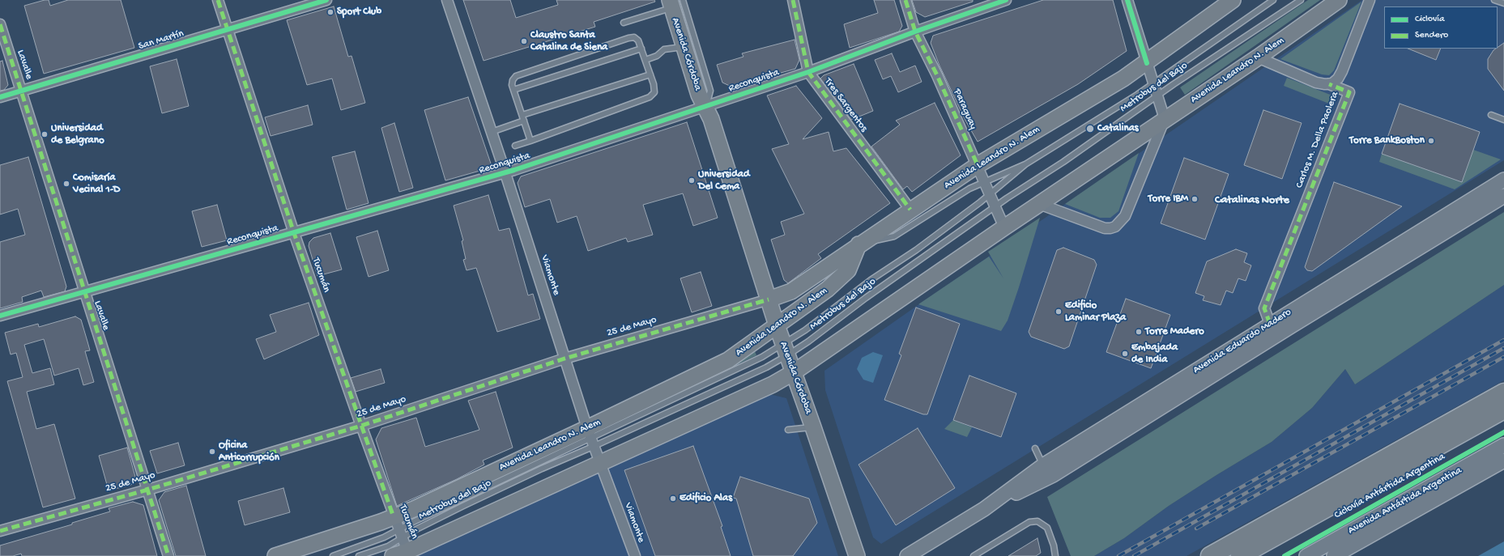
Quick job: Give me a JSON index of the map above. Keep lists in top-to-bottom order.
{
  "streets": {
    "main road": [
      "Avenida Córdoba",
      "Avenida Leandro N. Alem",
      "Avenida Eduardo Madero",
      "Avenida Antártida Argentina"
    ],
    "street": [
      "San Martín",
      "Lavalle",
      "Reconquista",
      "Tres Sargentos",
      "Paraguay",
      "Carlos M. Della Paolera",
      "Tucumán",
      "Viamonte",
      "25 de Mayo"
    ],
    "lane": ["Metrobus del Bajo"],
    "cycle path": ["Ciclovía Antártida Argentina"]
  },
  "crossings": [
    ["San Martín", "Lavalle"],
    ["San Martín", "Tucumán"],
    ["Avenida Córdoba", "Avenida Leandro N. Alem"],
    ["Avenida Córdoba", "Reconquista"],
    ["Avenida Córdoba", "Metrobus del Bajo"],
    ["Avenida Córdoba", "25 de Mayo"],
    ["Lavalle", "Reconquista"],
    ["Lavalle", "25 de Mayo"],
    ["Avenida Leandro N. Alem", "Metrobus del Bajo"],
    ["Avenida Leandro N. Alem", "Tres Sargentos"],
    ["Avenida Leandro N. Alem", "Paraguay"],
    ["Avenida Leandro N. Alem", "Carlos M. Della Paolera"],
    ["Avenida Leandro N. Alem", "Tucumán"],
    ["Avenida Leandro N. Alem", "Viamonte"],
    ["Reconquista", "Tres Sargentos"],
    ["Reconquista", "Paraguay"],
    ["Reconquista", "Tucumán"],
    ["Reconquista", "Viamonte"],
    ["Metrobus del Bajo", "Paraguay"],
    ["Metrobus del Bajo", "Tucumán"],
    ["Metrobus del Bajo", "Viamonte"],
    ["Carlos M. Della Paolera", "Avenida Eduardo Madero"],
    ["Tucumán", "25 de Mayo"],
    ["Viamonte", "25 de Mayo"]
  ],
  "districts": ["Catalinas Norte"],
  "places": [
    "Sport Club",
    "Claustro Santa Catalina de Siena",
    "Catalinas",
    "Universidad de Belgrano",
    "Torre BankBoston",
    "Universidad Del Cema",
    "Comisaría Vecinal 1-D",
    "Torre IBM",
    "Edificio Laminar Plaza",
    "Torre Madero",
    "Embajada de India",
    "Oficina Anticorrupción",
    "Edificio Alas"
  ],
  "legend": ["Ciclovía", "Sendero"]
}
